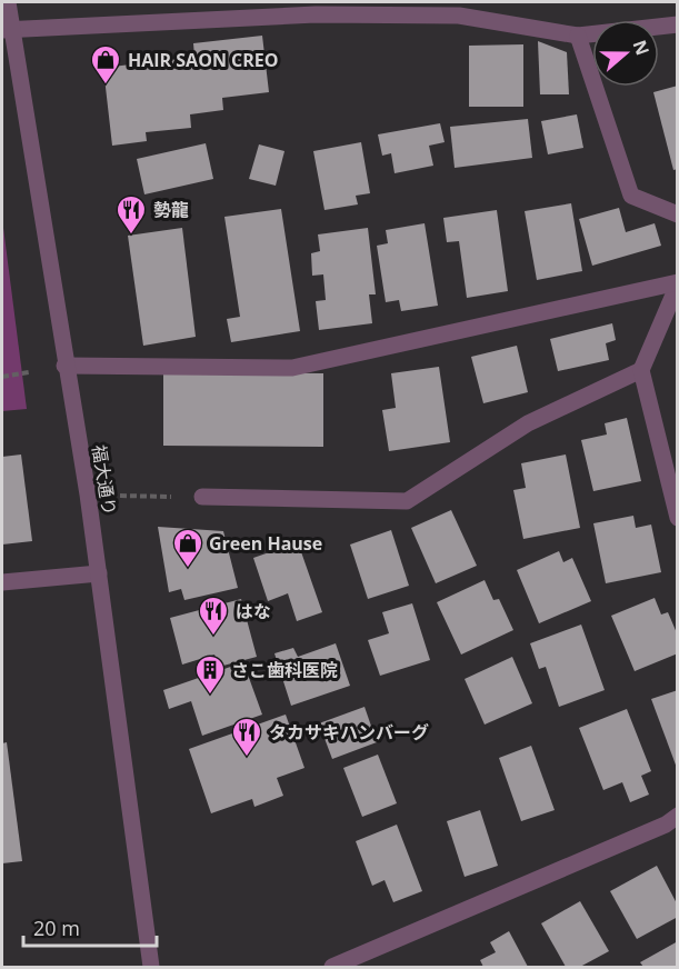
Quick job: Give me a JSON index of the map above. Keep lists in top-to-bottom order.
{
  "streets": {
    "street": ["福大通り"]
  },
  "places": {
    "shop": ["HAIR SAON CREO", "Green Hause"],
    "restaurant": ["勢龍", "はな", "タカサキハンバーグ"],
    "building": ["さこ歯科医院"]
  },
  "scale_bar": "20 m",
  "north": "right"
}
